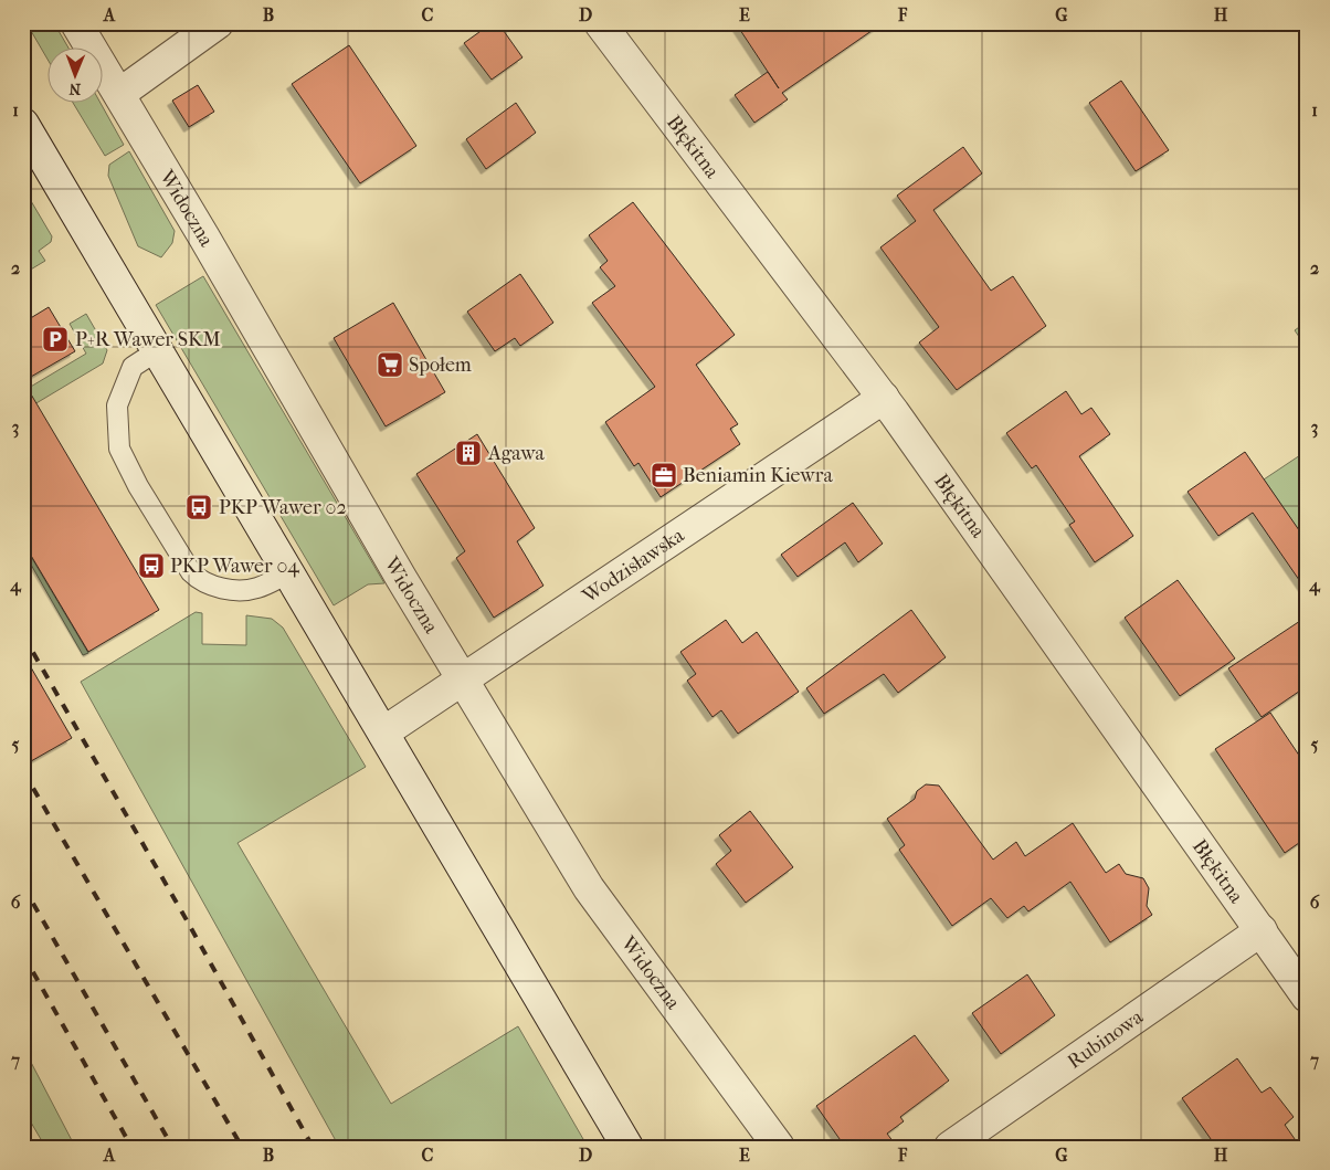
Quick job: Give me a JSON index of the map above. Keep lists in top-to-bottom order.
{
  "streets": {
    "street": [
      "Błękitna",
      "Widoczna",
      "Wodzisławska",
      "Rubinowa"
    ]
  },
  "crossings": [
    ["Błękitna", "Wodzisławska"],
    ["Błękitna", "Rubinowa"],
    ["Widoczna", "Wodzisławska"]
  ],
  "places": {
    "parking": ["P+R Wawer SKM"],
    "supermarket": ["Społem"],
    "building": ["Agawa"],
    "office": ["Beniamin Kiewra"],
    "bus stop": ["PKP Wawer 02", "PKP Wawer 04"]
  },
  "north": "bottom",
  "grid": {
    "columns": [
      "A",
      "B",
      "C",
      "D",
      "E",
      "F",
      "G",
      "H"
    ],
    "rows": [
      "1",
      "2",
      "3",
      "4",
      "5",
      "6",
      "7"
    ]
  }
}
